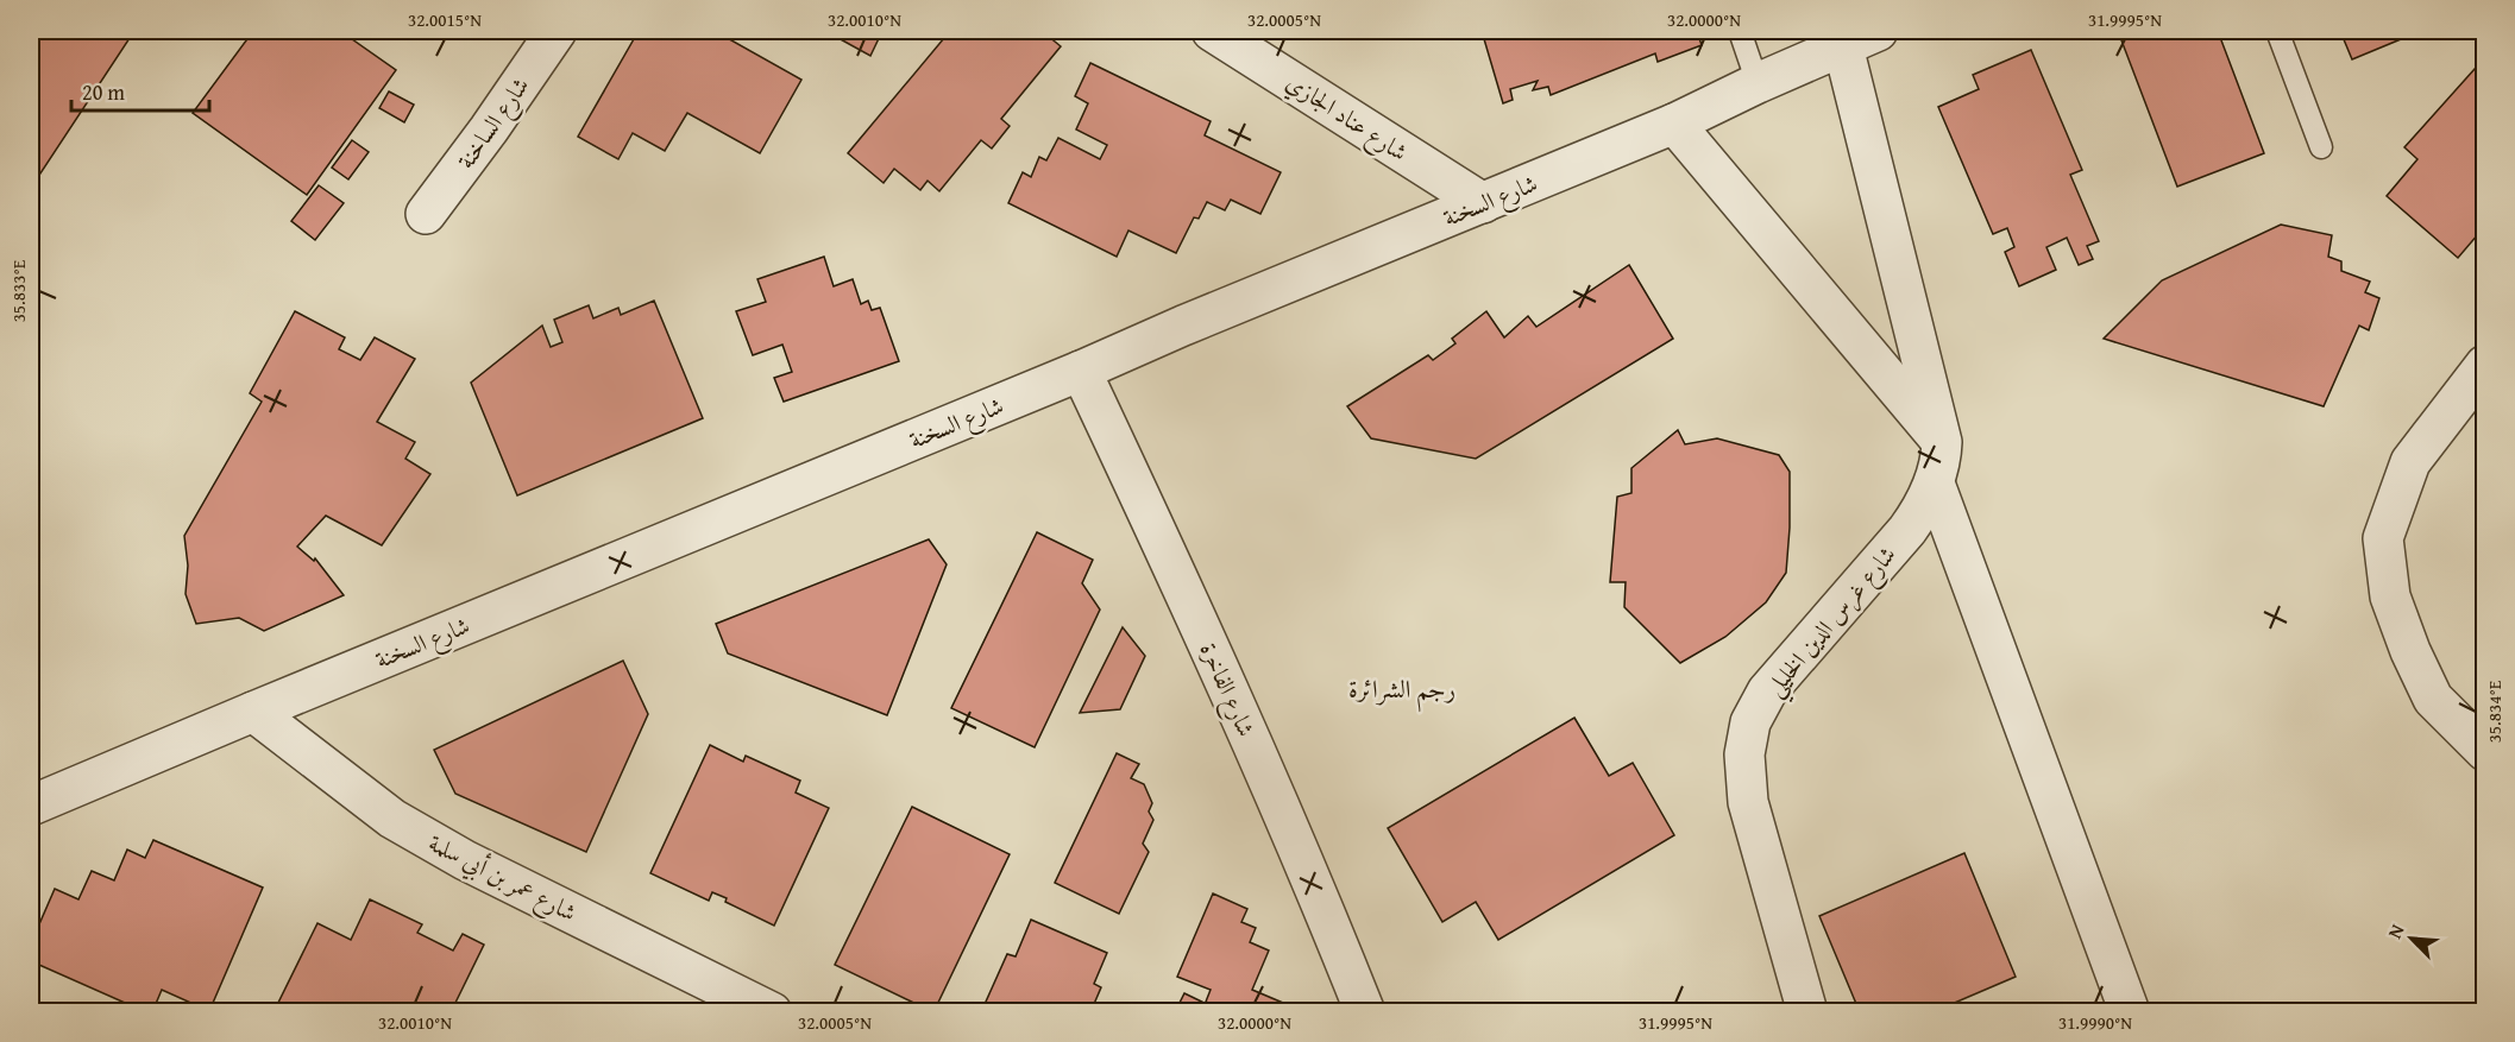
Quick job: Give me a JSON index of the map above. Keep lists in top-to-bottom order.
{
  "streets": {
    "street": [
      "شارع عناد الجازي",
      "شارع الساخنة",
      "شارع السخنة",
      "شارع غرس الدين الخليلي",
      "شارع الفاخرة",
      "شارع عمر بن أبي سلمة"
    ]
  },
  "crossings": [
    ["شارع عناد الجازي", "شارع السخنة"],
    ["شارع السخنة", "شارع غرس الدين الخليلي"],
    ["شارع السخنة", "شارع الفاخرة"],
    ["شارع السخنة", "شارع عمر بن أبي سلمة"]
  ],
  "districts": ["رجم الشرائرة"],
  "scale_bar": "20 m",
  "north": "top left",
  "coordinates": [
    "32.0015°N",
    "32.0010°N",
    "32.0005°N",
    "32.0000°N",
    "31.9995°N",
    "35.833°E",
    "35.834°E",
    "31.9990°N"
  ]
}
